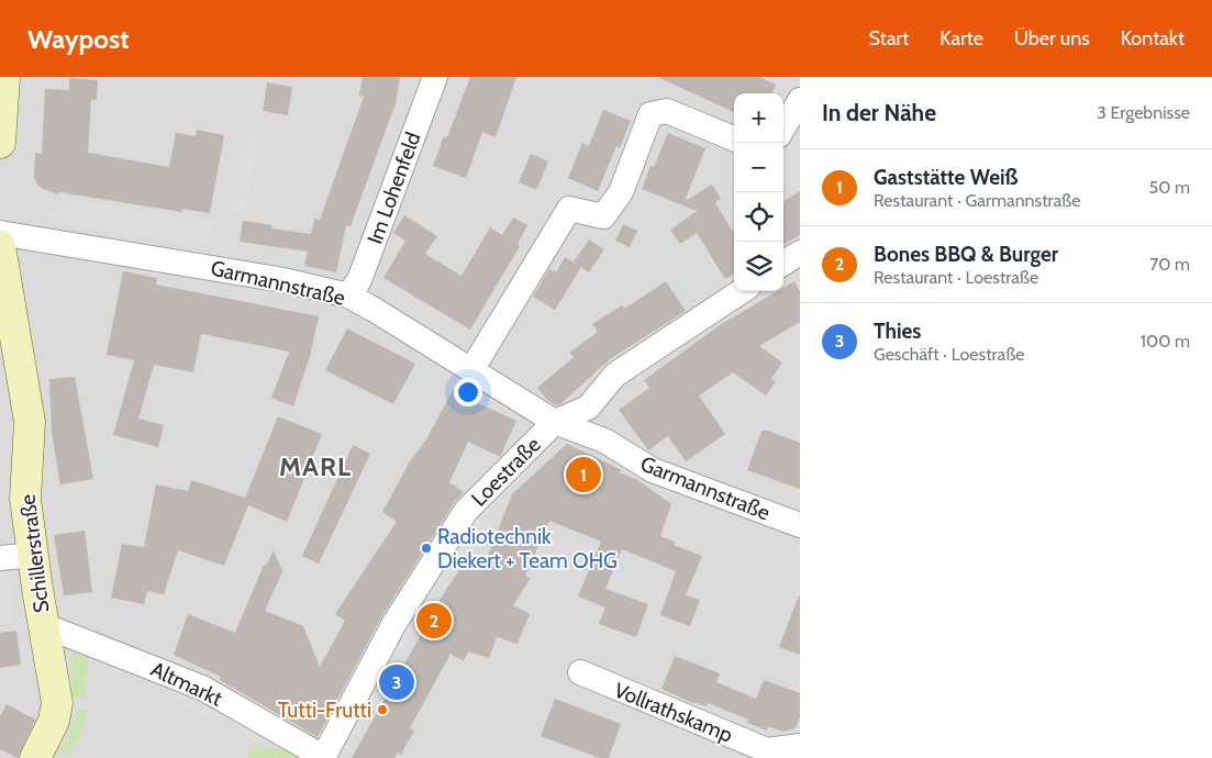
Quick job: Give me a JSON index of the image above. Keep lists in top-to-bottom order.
{
  "streets": {
    "street": [
      "Im Lohenfeld",
      "Garmannstraße",
      "Loestraße",
      "Schillerstraße",
      "Altmarkt",
      "Vollrathskamp"
    ]
  },
  "crossings": [
    ["Im Lohenfeld", "Garmannstraße"],
    ["Garmannstraße", "Loestraße"],
    ["Loestraße", "Altmarkt"],
    ["Schillerstraße", "Altmarkt"]
  ],
  "districts": ["MARL"],
  "places": ["Radiotechnik Diekert + Team OHG", "Tutti-Frutti"],
  "page": {
    "header": "Waypost",
    "nav": [
      "Start",
      "Karte",
      "Über uns",
      "Kontakt"
    ],
    "heading": ["In der Nähe", "3 Ergebnisse"],
    "map_buttons": ["+", "−"],
    "list": [
      {
        "mark": "1",
        "name": "Gaststätte Weiß",
        "note": "Restaurant · Garmannstraße",
        "value": "50 m"
      },
      {
        "mark": "2",
        "name": "Bones BBQ & Burger",
        "note": "Restaurant · Loestraße",
        "value": "70 m"
      },
      {
        "mark": "3",
        "name": "Thies",
        "note": "Geschäft · Loestraße",
        "value": "100 m"
      }
    ],
    "pins": ["1", "2", "3"]
  }
}
